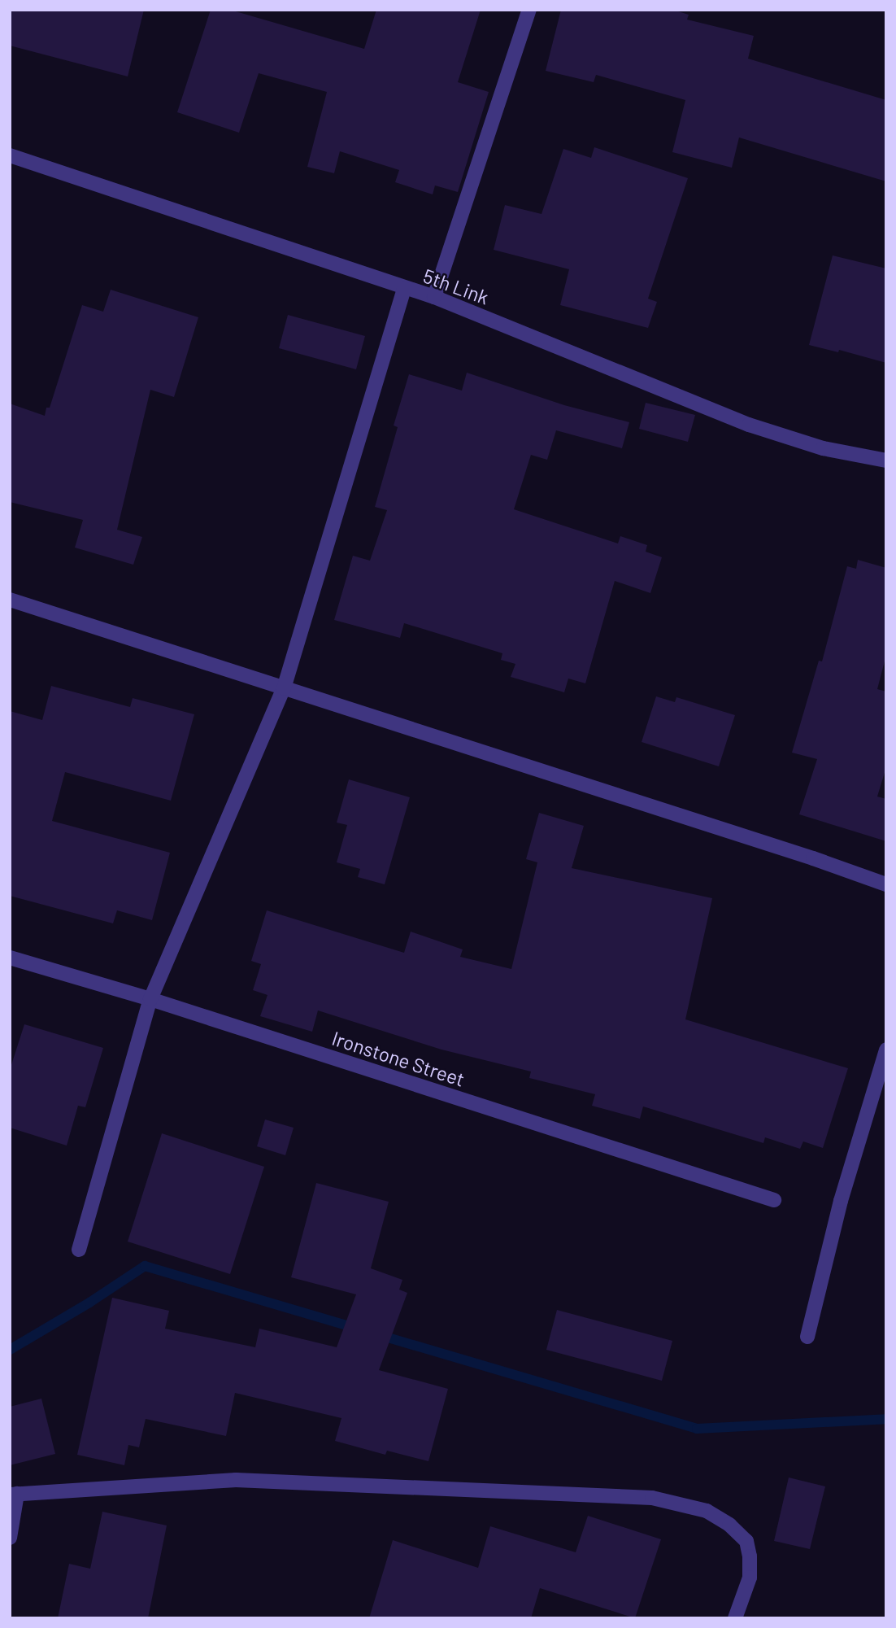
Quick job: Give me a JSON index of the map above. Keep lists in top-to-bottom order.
{
  "streets": {
    "street": ["5th Link", "Ironstone Street"]
  }
}
